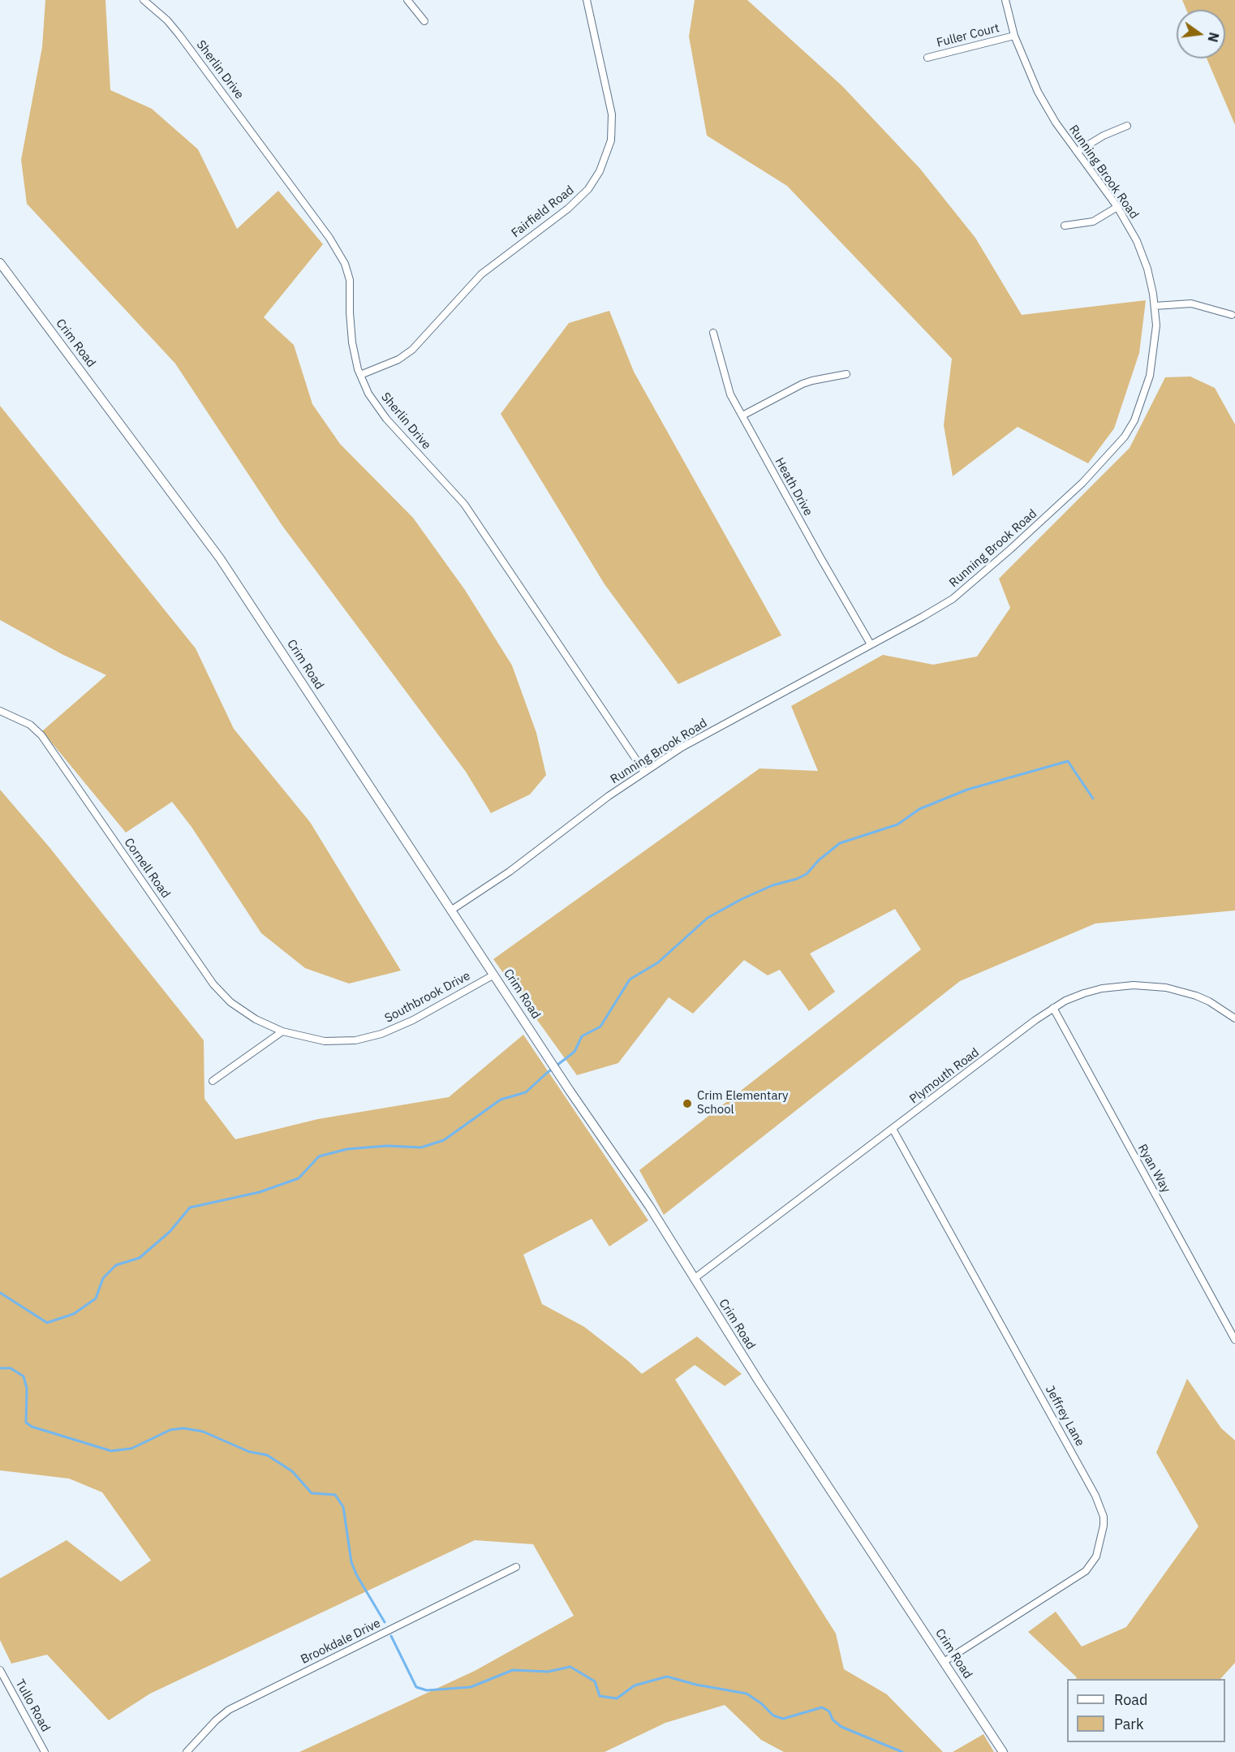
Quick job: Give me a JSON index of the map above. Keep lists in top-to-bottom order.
{
  "streets": {
    "street": [
      "Fuller Court",
      "Sherlin Drive",
      "Running Brook Road",
      "Fairfield Road",
      "Crim Road",
      "Heath Drive",
      "Cornell Road",
      "Southbrook Drive",
      "Plymouth Road",
      "Ryan Way",
      "Jeffrey Lane",
      "Brookdale Drive",
      "Tullo Road"
    ]
  },
  "crossings": [
    ["Fuller Court", "Running Brook Road"],
    ["Sherlin Drive", "Running Brook Road"],
    ["Sherlin Drive", "Fairfield Road"],
    ["Running Brook Road", "Crim Road"],
    ["Running Brook Road", "Heath Drive"],
    ["Crim Road", "Southbrook Drive"],
    ["Crim Road", "Plymouth Road"],
    ["Crim Road", "Jeffrey Lane"],
    ["Cornell Road", "Southbrook Drive"],
    ["Plymouth Road", "Ryan Way"],
    ["Plymouth Road", "Jeffrey Lane"]
  ],
  "places": ["Crim Elementary School"],
  "legend": ["Road", "Park"],
  "north": "right"
}
